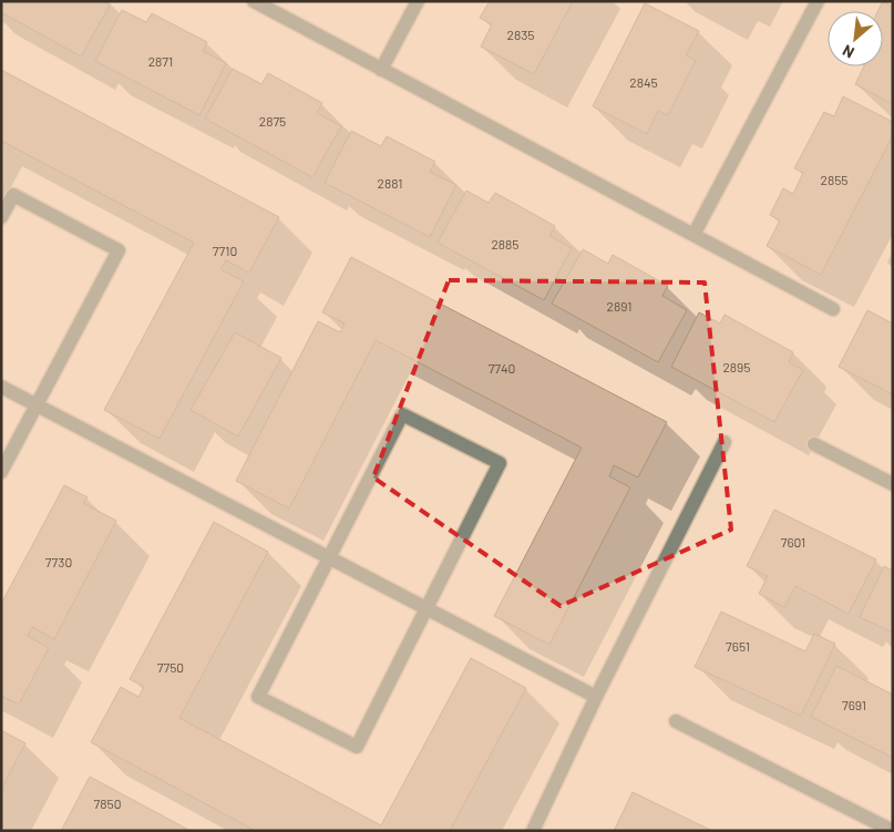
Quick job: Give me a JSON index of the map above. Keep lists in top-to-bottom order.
{
  "house_numbers": [
    "2835",
    "2871",
    "2845",
    "2875",
    "2855",
    "2881",
    "2885",
    "7710",
    "2891",
    "2895",
    "7740",
    "7601",
    "7730",
    "7651",
    "7750",
    "7691",
    "7850"
  ],
  "north": "bottom left"
}
